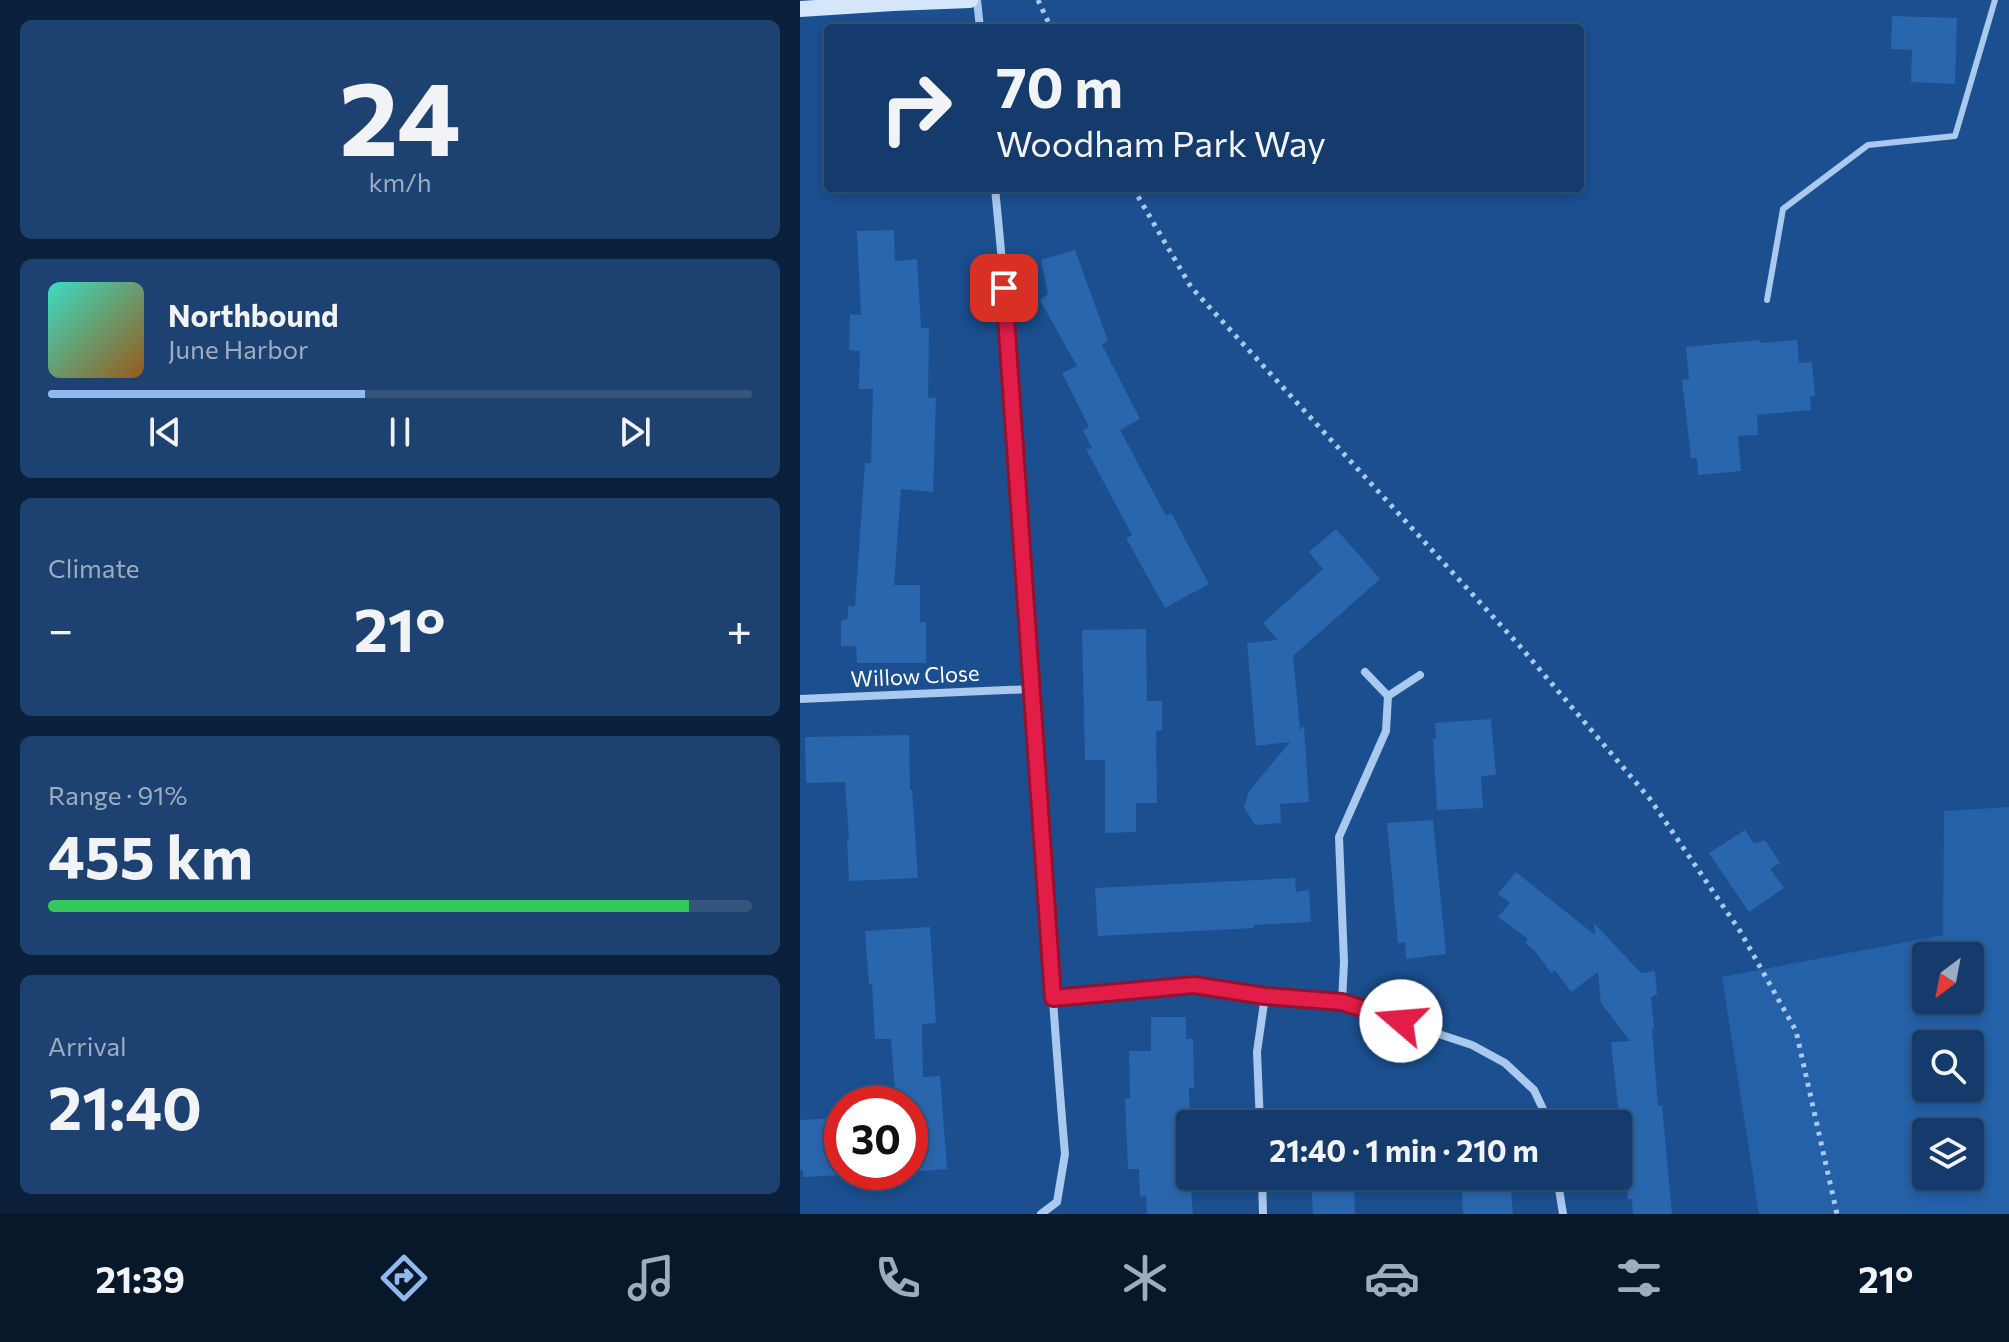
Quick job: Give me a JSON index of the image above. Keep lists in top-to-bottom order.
{
  "streets": {
    "street": ["Willow Close"]
  },
  "north": "bottom left",
  "page": {
    "tile": [
      ["24", "km/h"],
      "Climate",
      ["Range · 91%", "455 km"],
      ["Arrival", "21:40"]
    ],
    "turn": ["70 m", "Woodham Park Way"],
    "song": ["Northbound", "June Harbor"],
    "heat": ["−", "21°", "+"],
    "limit": "30",
    "trip": "21:40 · 1 min · 210 m",
    "tabs": ["21:39", "21°"]
  }
}
